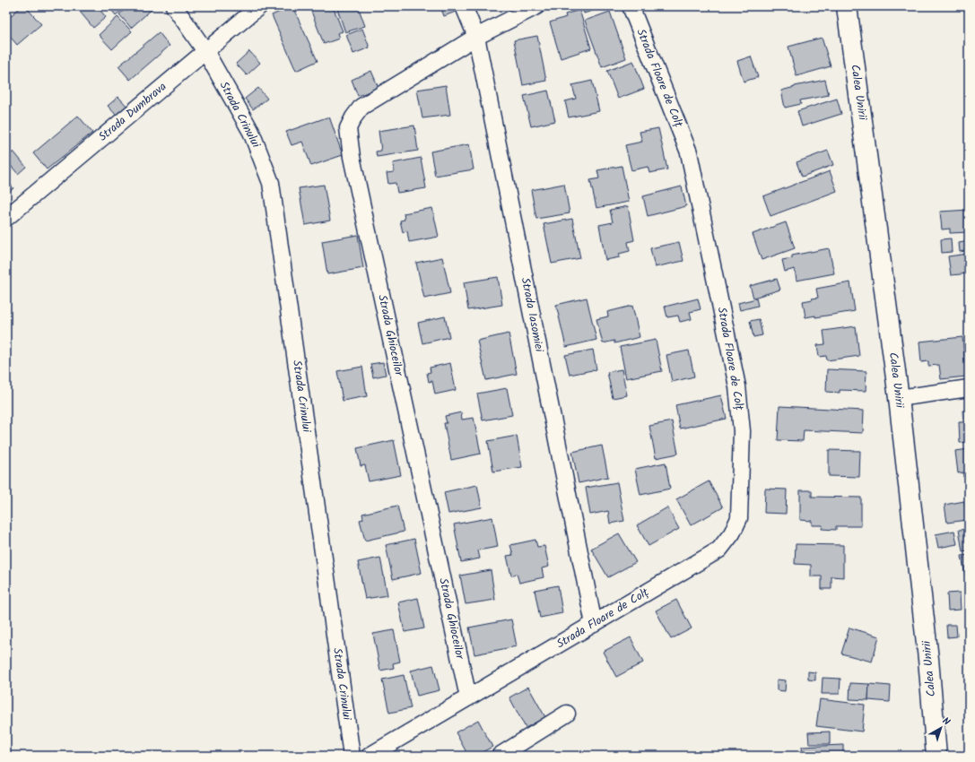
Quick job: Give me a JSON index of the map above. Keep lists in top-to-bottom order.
{
  "streets": {
    "main road": ["Calea Unirii"],
    "street": [
      "Strada Floare de Colț",
      "Strada Dumbrava",
      "Strada Crinului",
      "Strada Iasomiei",
      "Strada Ghioceilor"
    ]
  },
  "crossings": [
    ["Strada Floare de Colț", "Strada Iasomiei"],
    ["Strada Floare de Colț", "Strada Ghioceilor"],
    ["Strada Dumbrava", "Strada Crinului"],
    ["Strada Iasomiei", "Strada Ghioceilor"]
  ],
  "north": "top right"
}
